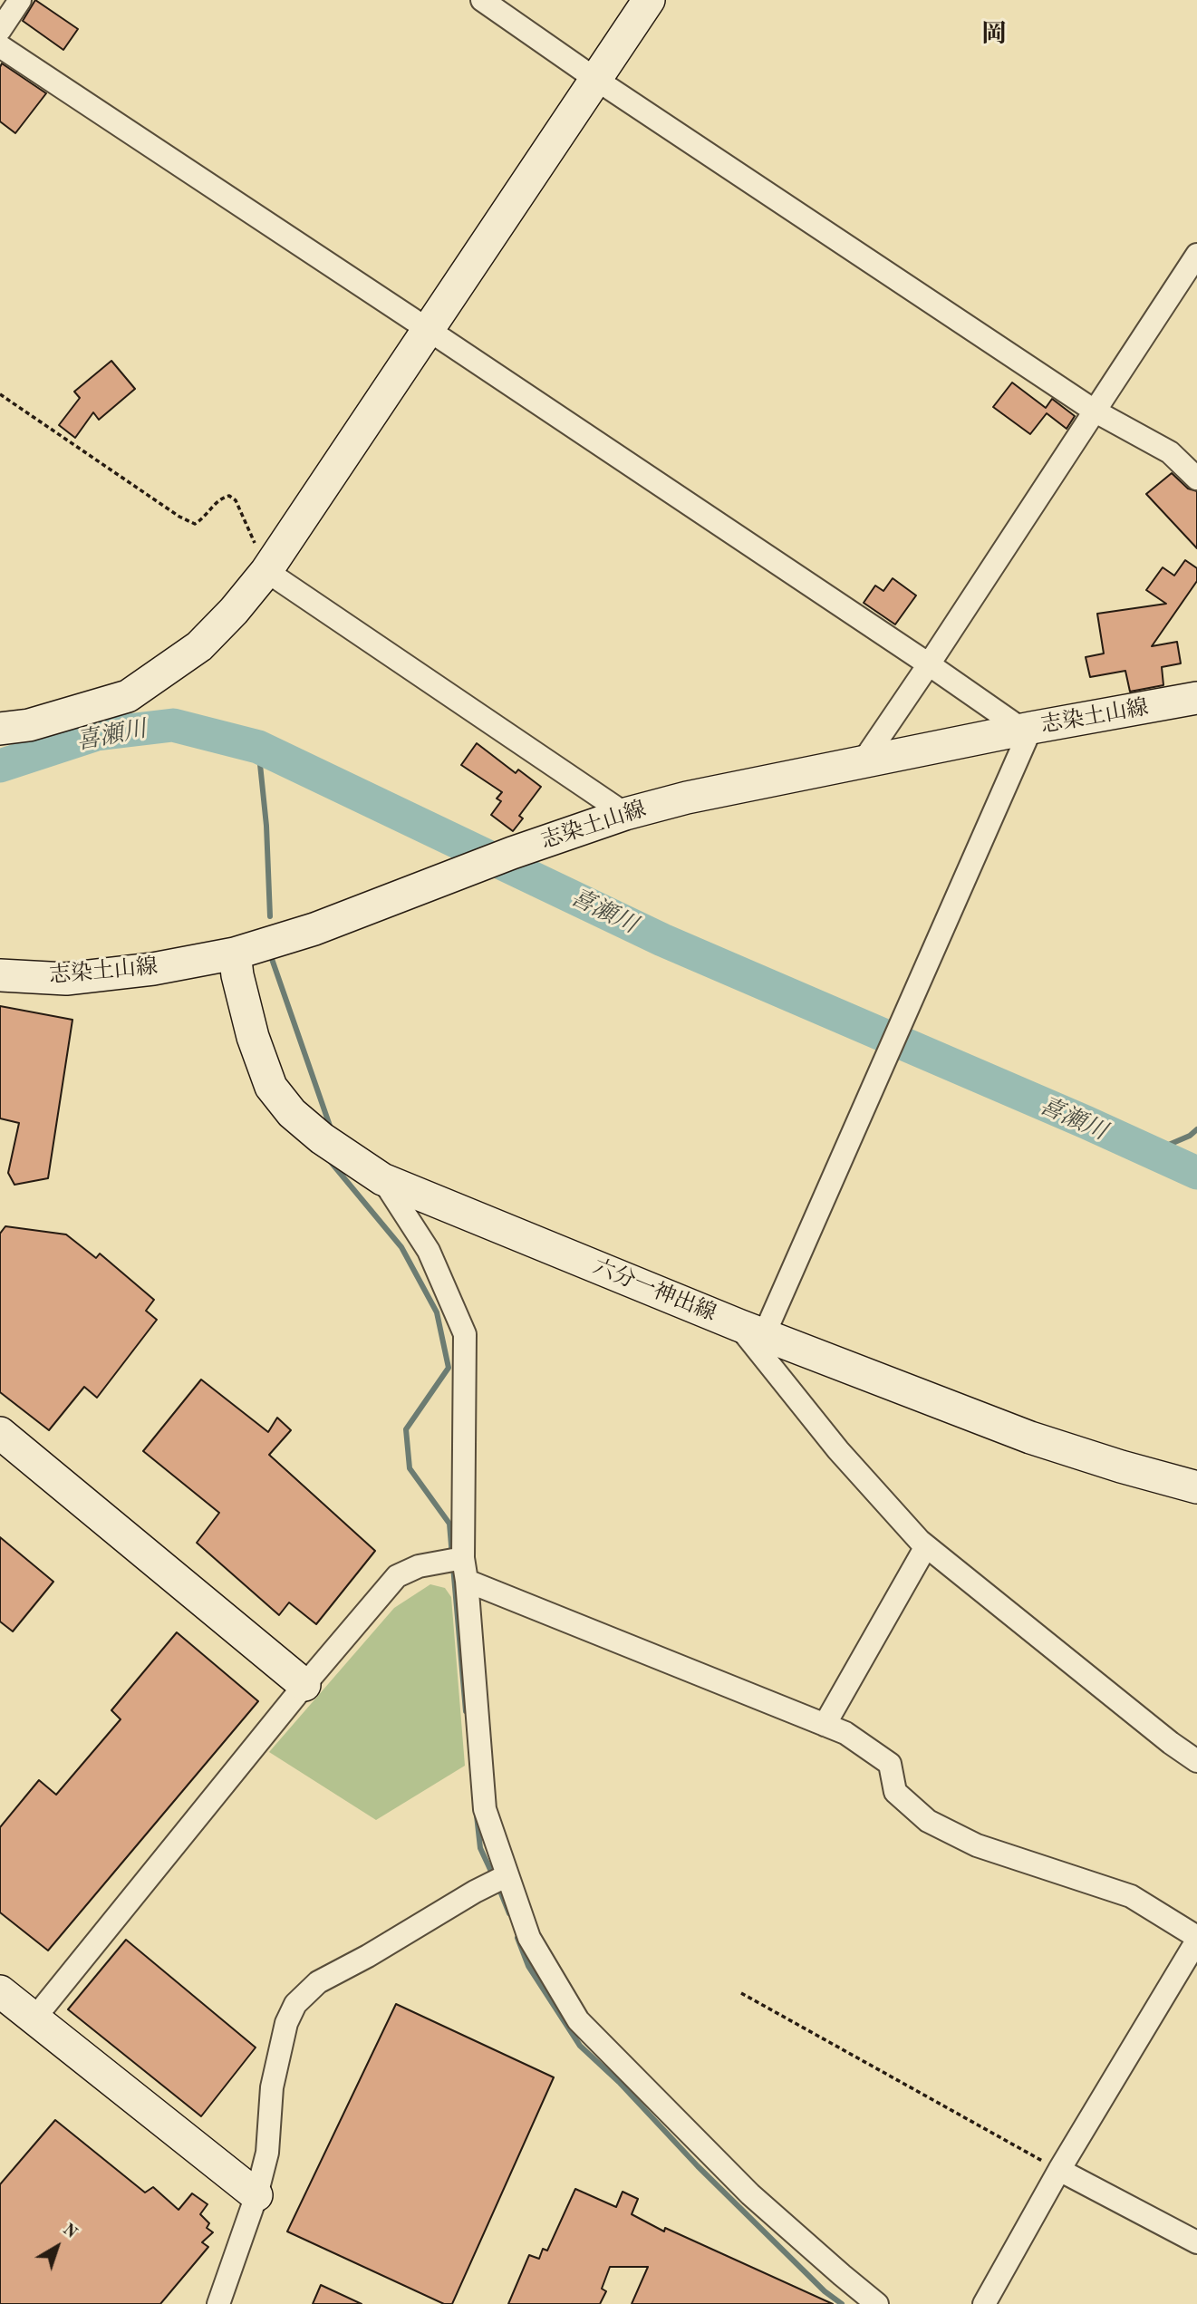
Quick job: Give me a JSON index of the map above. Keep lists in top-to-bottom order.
{
  "streets": {
    "main road": ["志染土山線", "六分一神出線"]
  },
  "crossings": [
    ["志染土山線", "六分一神出線"]
  ],
  "districts": ["岡"],
  "water": ["喜瀬川"],
  "north": "top right"
}
